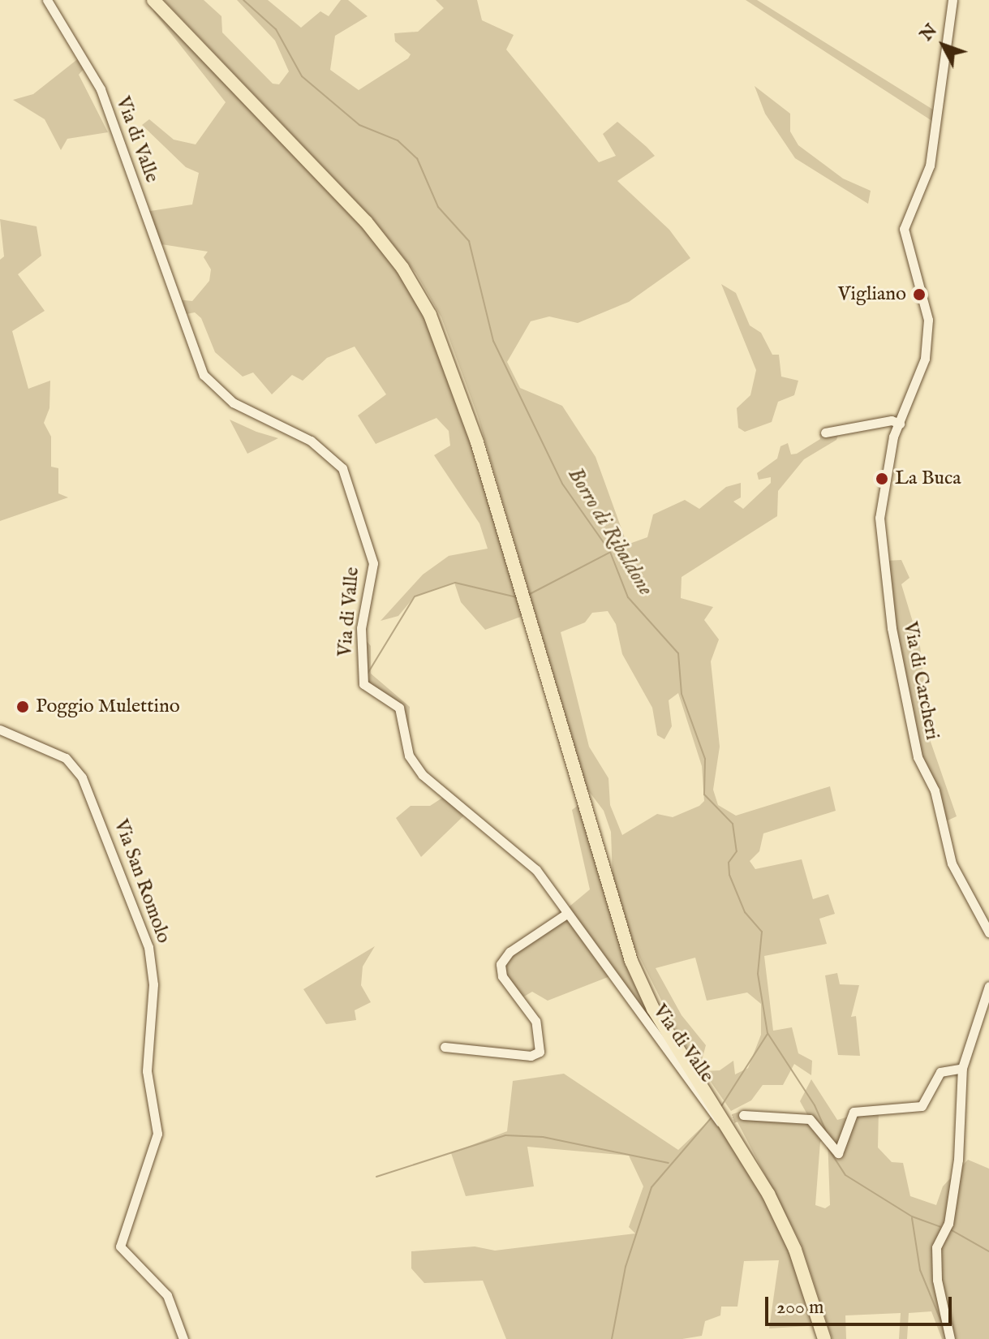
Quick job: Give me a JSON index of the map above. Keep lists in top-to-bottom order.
{
  "streets": {
    "street": ["Via di Valle", "Via di Carcheri", "Via San Romolo"]
  },
  "water": ["Borro di Ribaldone"],
  "places": ["Vigliano", "La Buca", "Poggio Mulettino"],
  "scale_bar": "200 m",
  "north": "top left"
}
